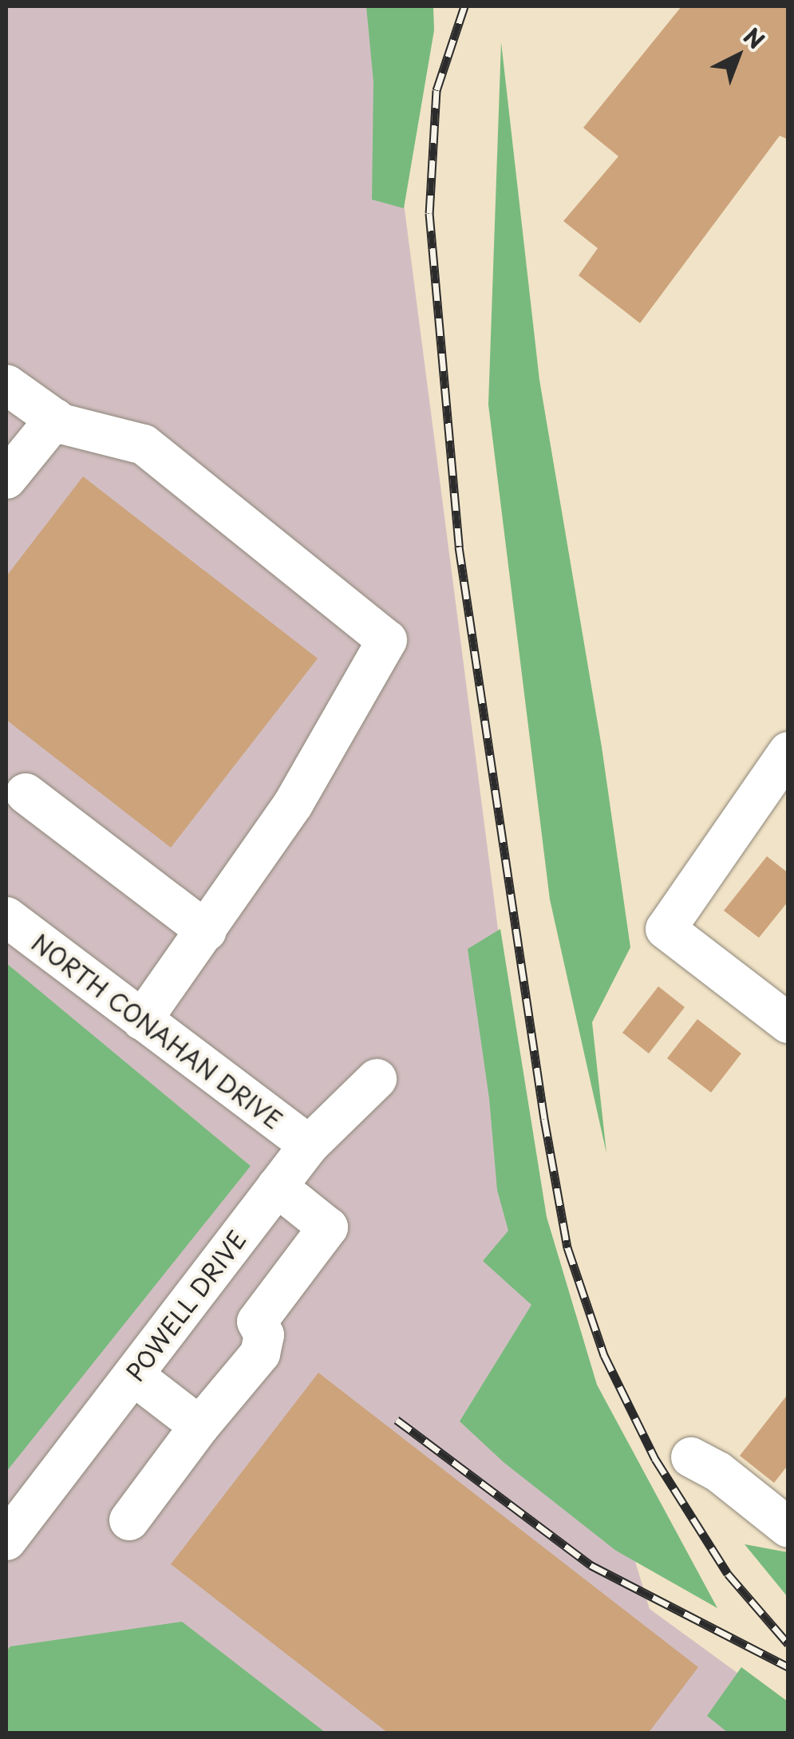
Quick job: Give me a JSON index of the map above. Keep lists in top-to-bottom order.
{
  "streets": {
    "street": ["NORTH CONAHAN DRIVE", "POWELL DRIVE"]
  },
  "crossings": [
    ["NORTH CONAHAN DRIVE", "POWELL DRIVE"]
  ],
  "north": "top right"
}
